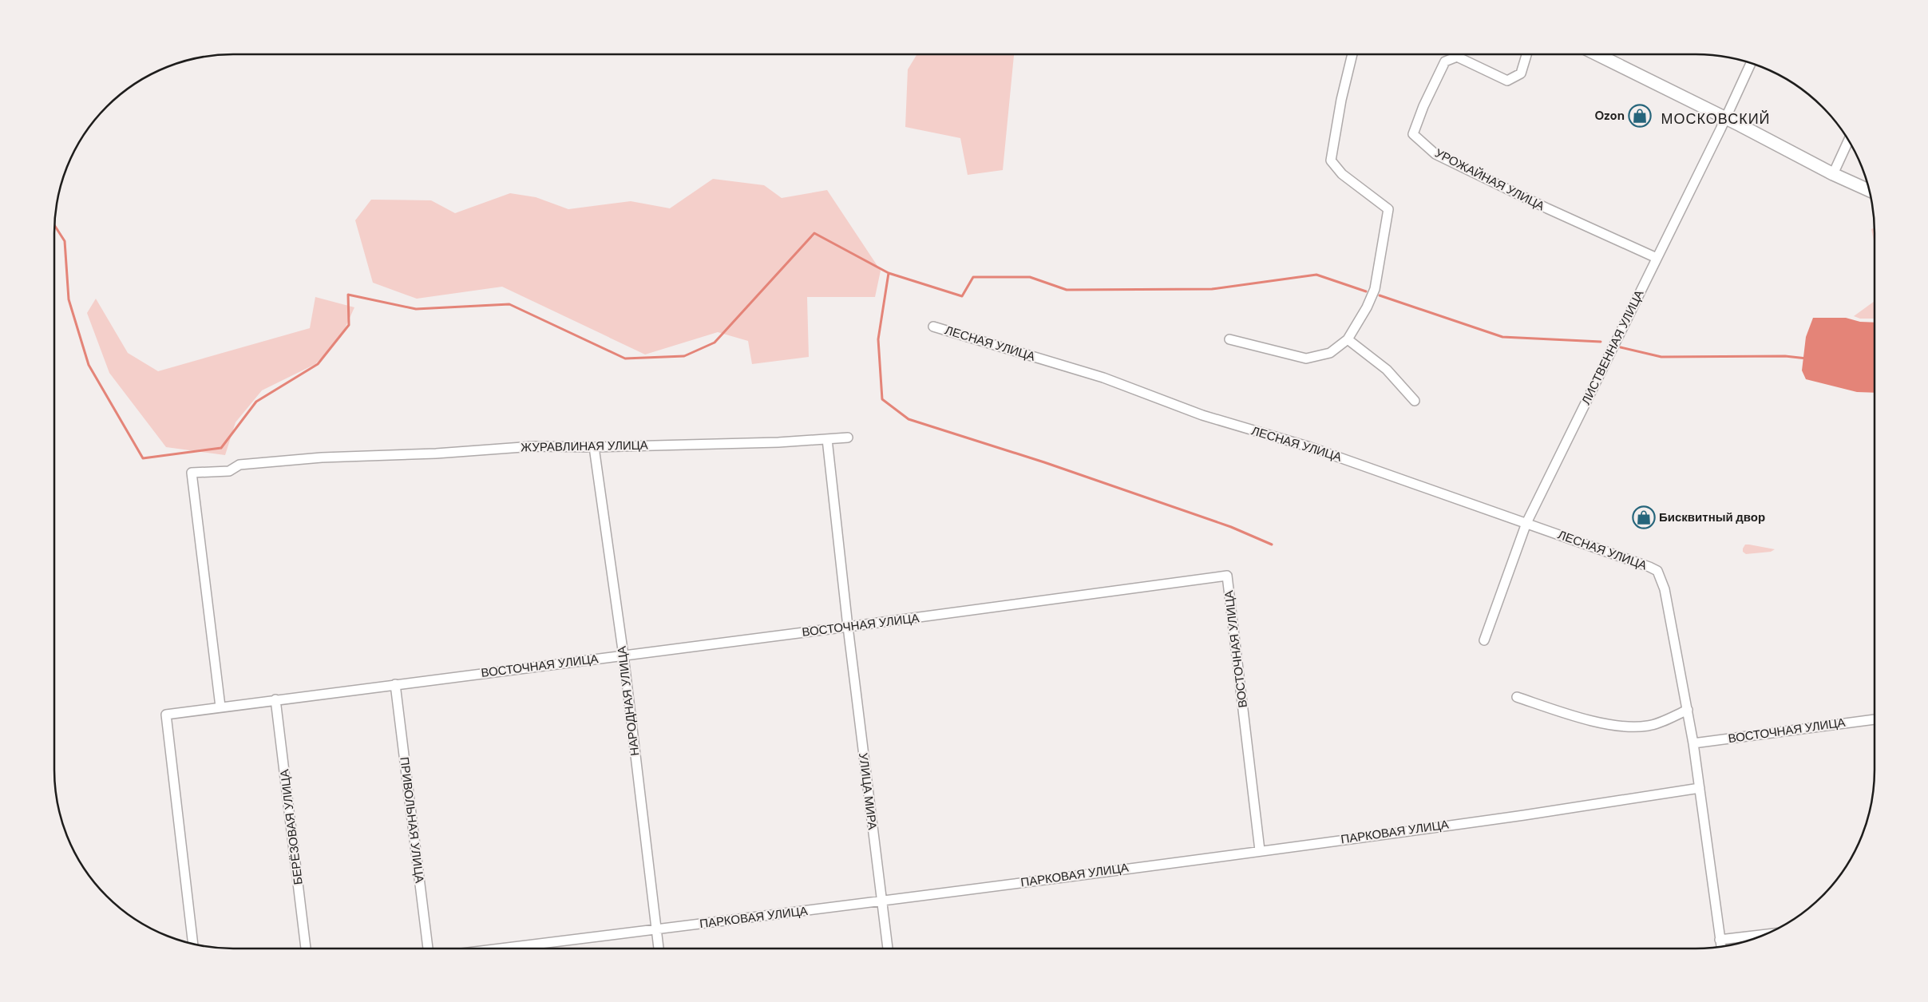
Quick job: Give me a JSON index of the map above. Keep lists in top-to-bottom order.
{
  "streets": {
    "street": [
      "УРОЖАЙНАЯ УЛИЦА",
      "ЛЕСНАЯ УЛИЦА",
      "ЛИСТВЕННАЯ УЛИЦА",
      "ЖУРАВЛИНАЯ УЛИЦА",
      "ВОСТОЧНАЯ УЛИЦА",
      "НАРОДНАЯ УЛИЦА",
      "УЛИЦА МИРА",
      "ПРИВОЛЬНАЯ УЛИЦА",
      "БЕРЁЗОВАЯ УЛИЦА",
      "ПАРКОВАЯ УЛИЦА"
    ]
  },
  "crossings": [
    ["УРОЖАЙНАЯ УЛИЦА", "ЛИСТВЕННАЯ УЛИЦА"],
    ["ЛЕСНАЯ УЛИЦА", "ЛИСТВЕННАЯ УЛИЦА"],
    ["ЖУРАВЛИНАЯ УЛИЦА", "ВОСТОЧНАЯ УЛИЦА"],
    ["ЖУРАВЛИНАЯ УЛИЦА", "НАРОДНАЯ УЛИЦА"],
    ["ЖУРАВЛИНАЯ УЛИЦА", "УЛИЦА МИРА"],
    ["ВОСТОЧНАЯ УЛИЦА", "НАРОДНАЯ УЛИЦА"],
    ["ВОСТОЧНАЯ УЛИЦА", "УЛИЦА МИРА"],
    ["ВОСТОЧНАЯ УЛИЦА", "ПРИВОЛЬНАЯ УЛИЦА"],
    ["ВОСТОЧНАЯ УЛИЦА", "БЕРЁЗОВАЯ УЛИЦА"],
    ["ВОСТОЧНАЯ УЛИЦА", "ПАРКОВАЯ УЛИЦА"],
    ["НАРОДНАЯ УЛИЦА", "ПАРКОВАЯ УЛИЦА"],
    ["УЛИЦА МИРА", "ПАРКОВАЯ УЛИЦА"]
  ],
  "districts": ["МОСКОВСКИЙ"],
  "places": {
    "shop": ["Ozon", "Бисквитный двор"]
  }
}
